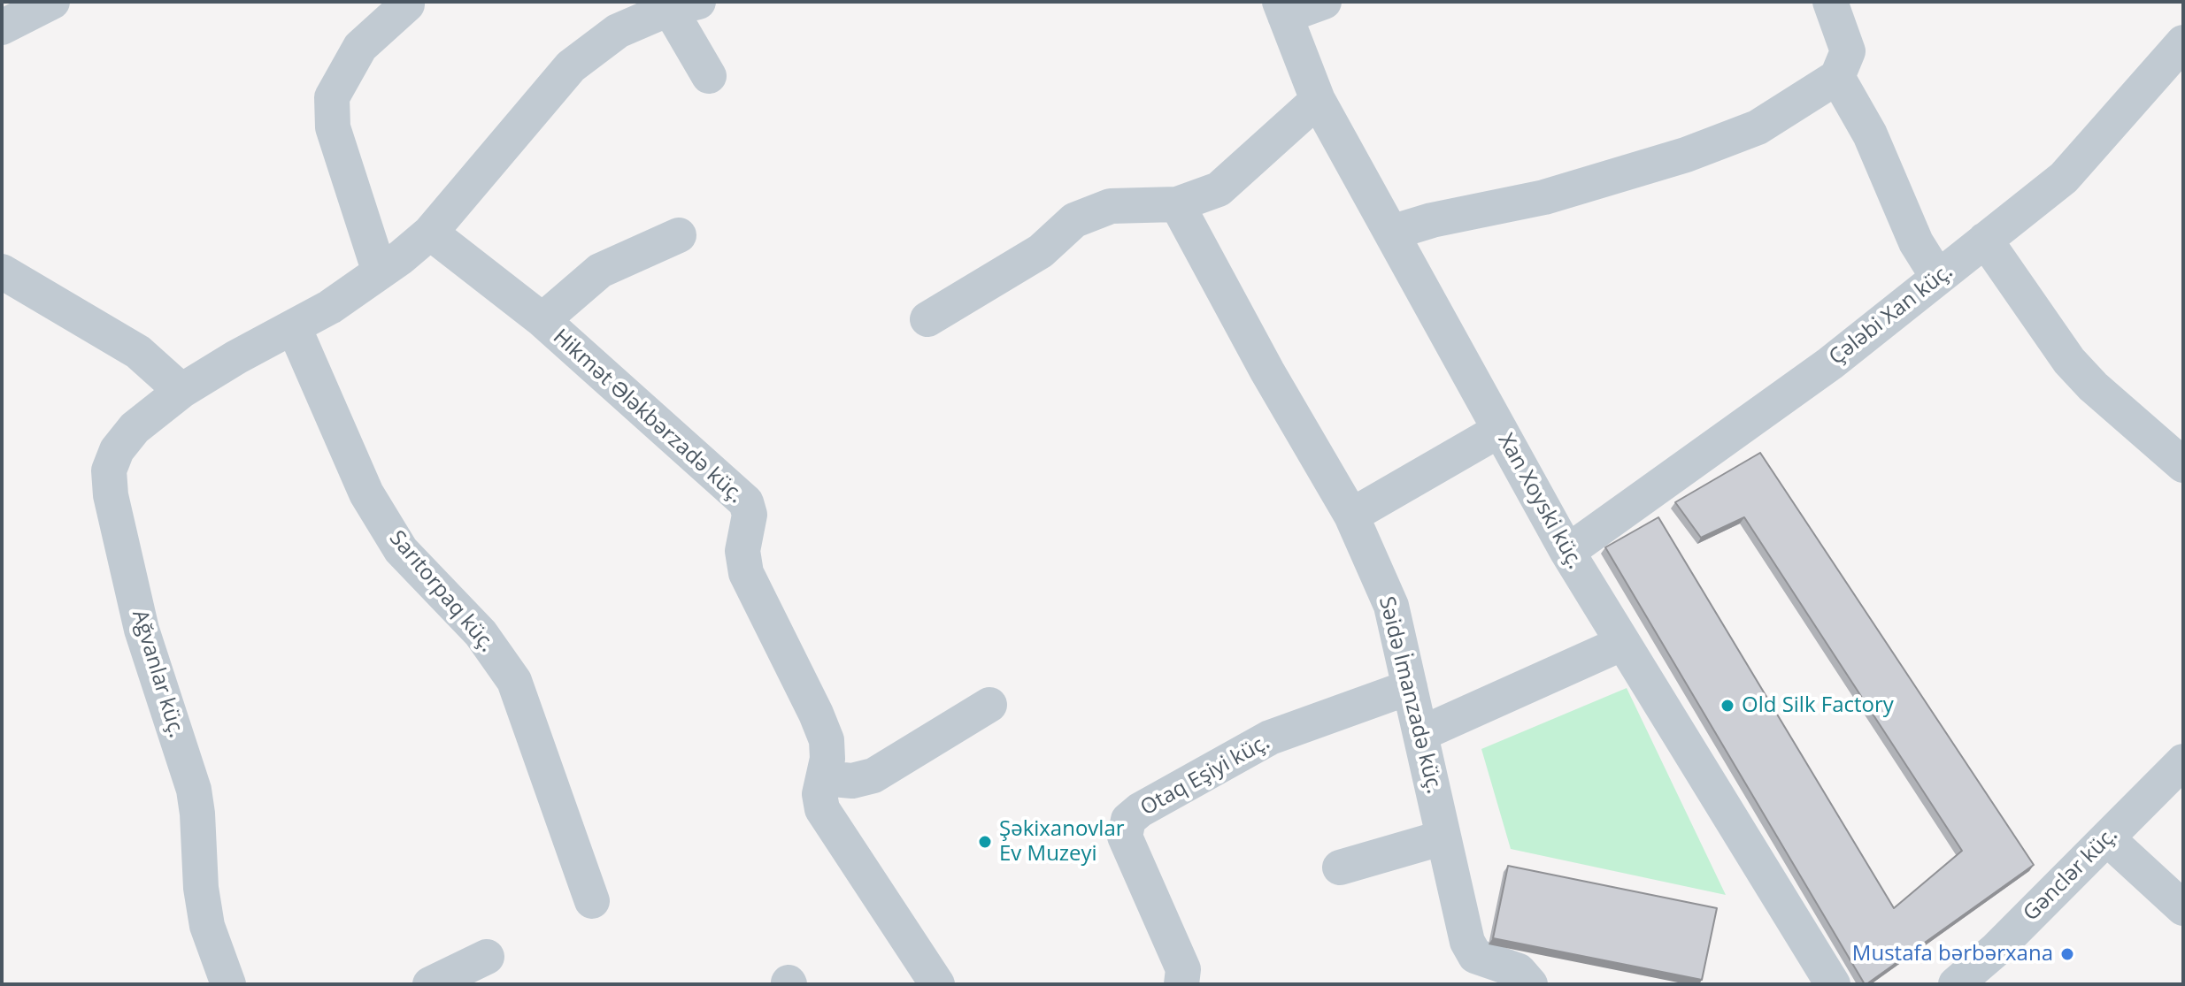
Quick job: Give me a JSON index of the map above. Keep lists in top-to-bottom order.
{
  "streets": {
    "street": [
      "Çələbi Xan küç.",
      "Hikmət Ələkbərzadə küç.",
      "Xan Xoyski küç.",
      "Sarıtorpaq küç.",
      "Ağvanlar küç.",
      "Səidə İmanzadə küç.",
      "Otaq Eşiyi küç.",
      "Gənclər küç."
    ]
  },
  "crossings": [
    ["Çələbi Xan küç.", "Xan Xoyski küç."],
    ["Səidə İmanzadə küç.", "Otaq Eşiyi küç."]
  ],
  "places": ["Old Silk Factory", "Şəkixanovlar Ev Muzeyi", "Mustafa bərbərxana"]
}
